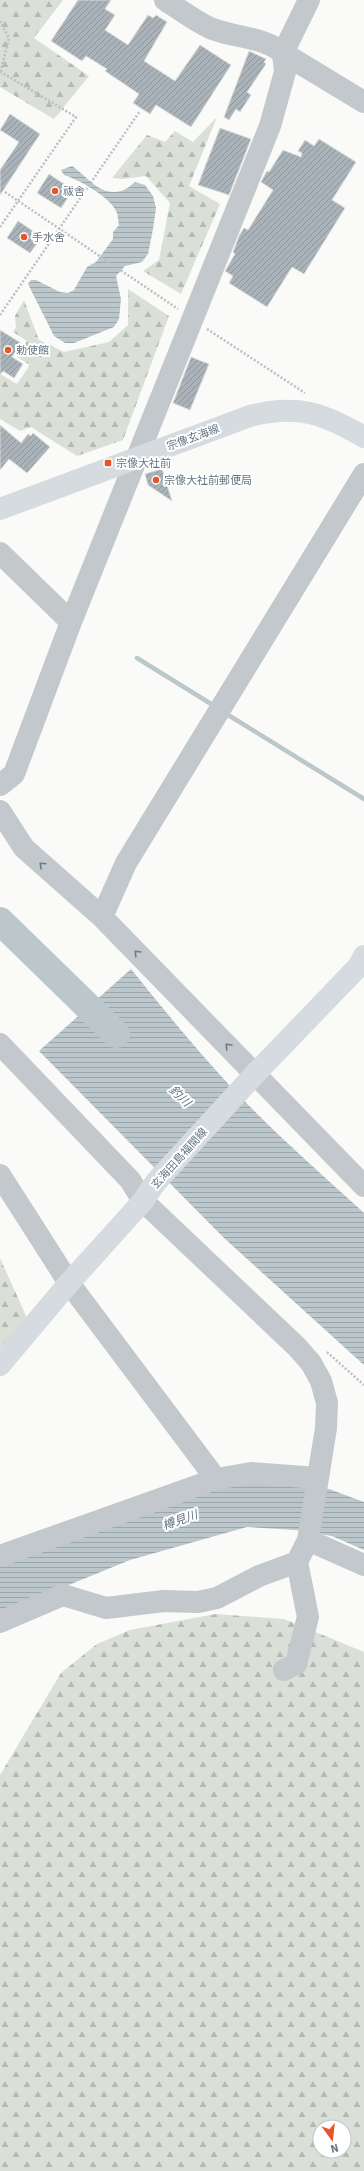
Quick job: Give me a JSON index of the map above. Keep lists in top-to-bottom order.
{
  "streets": {
    "main road": ["宗像玄海線", "玄海田島福間線"]
  },
  "water": ["釣川", "樽見川"],
  "places": {
    "other": [
      "祓舎",
      "手水舍",
      "勅使館",
      "宗像大社前郵便局"
    ],
    "transit": ["宗像大社前"]
  },
  "north": "bottom"
}
